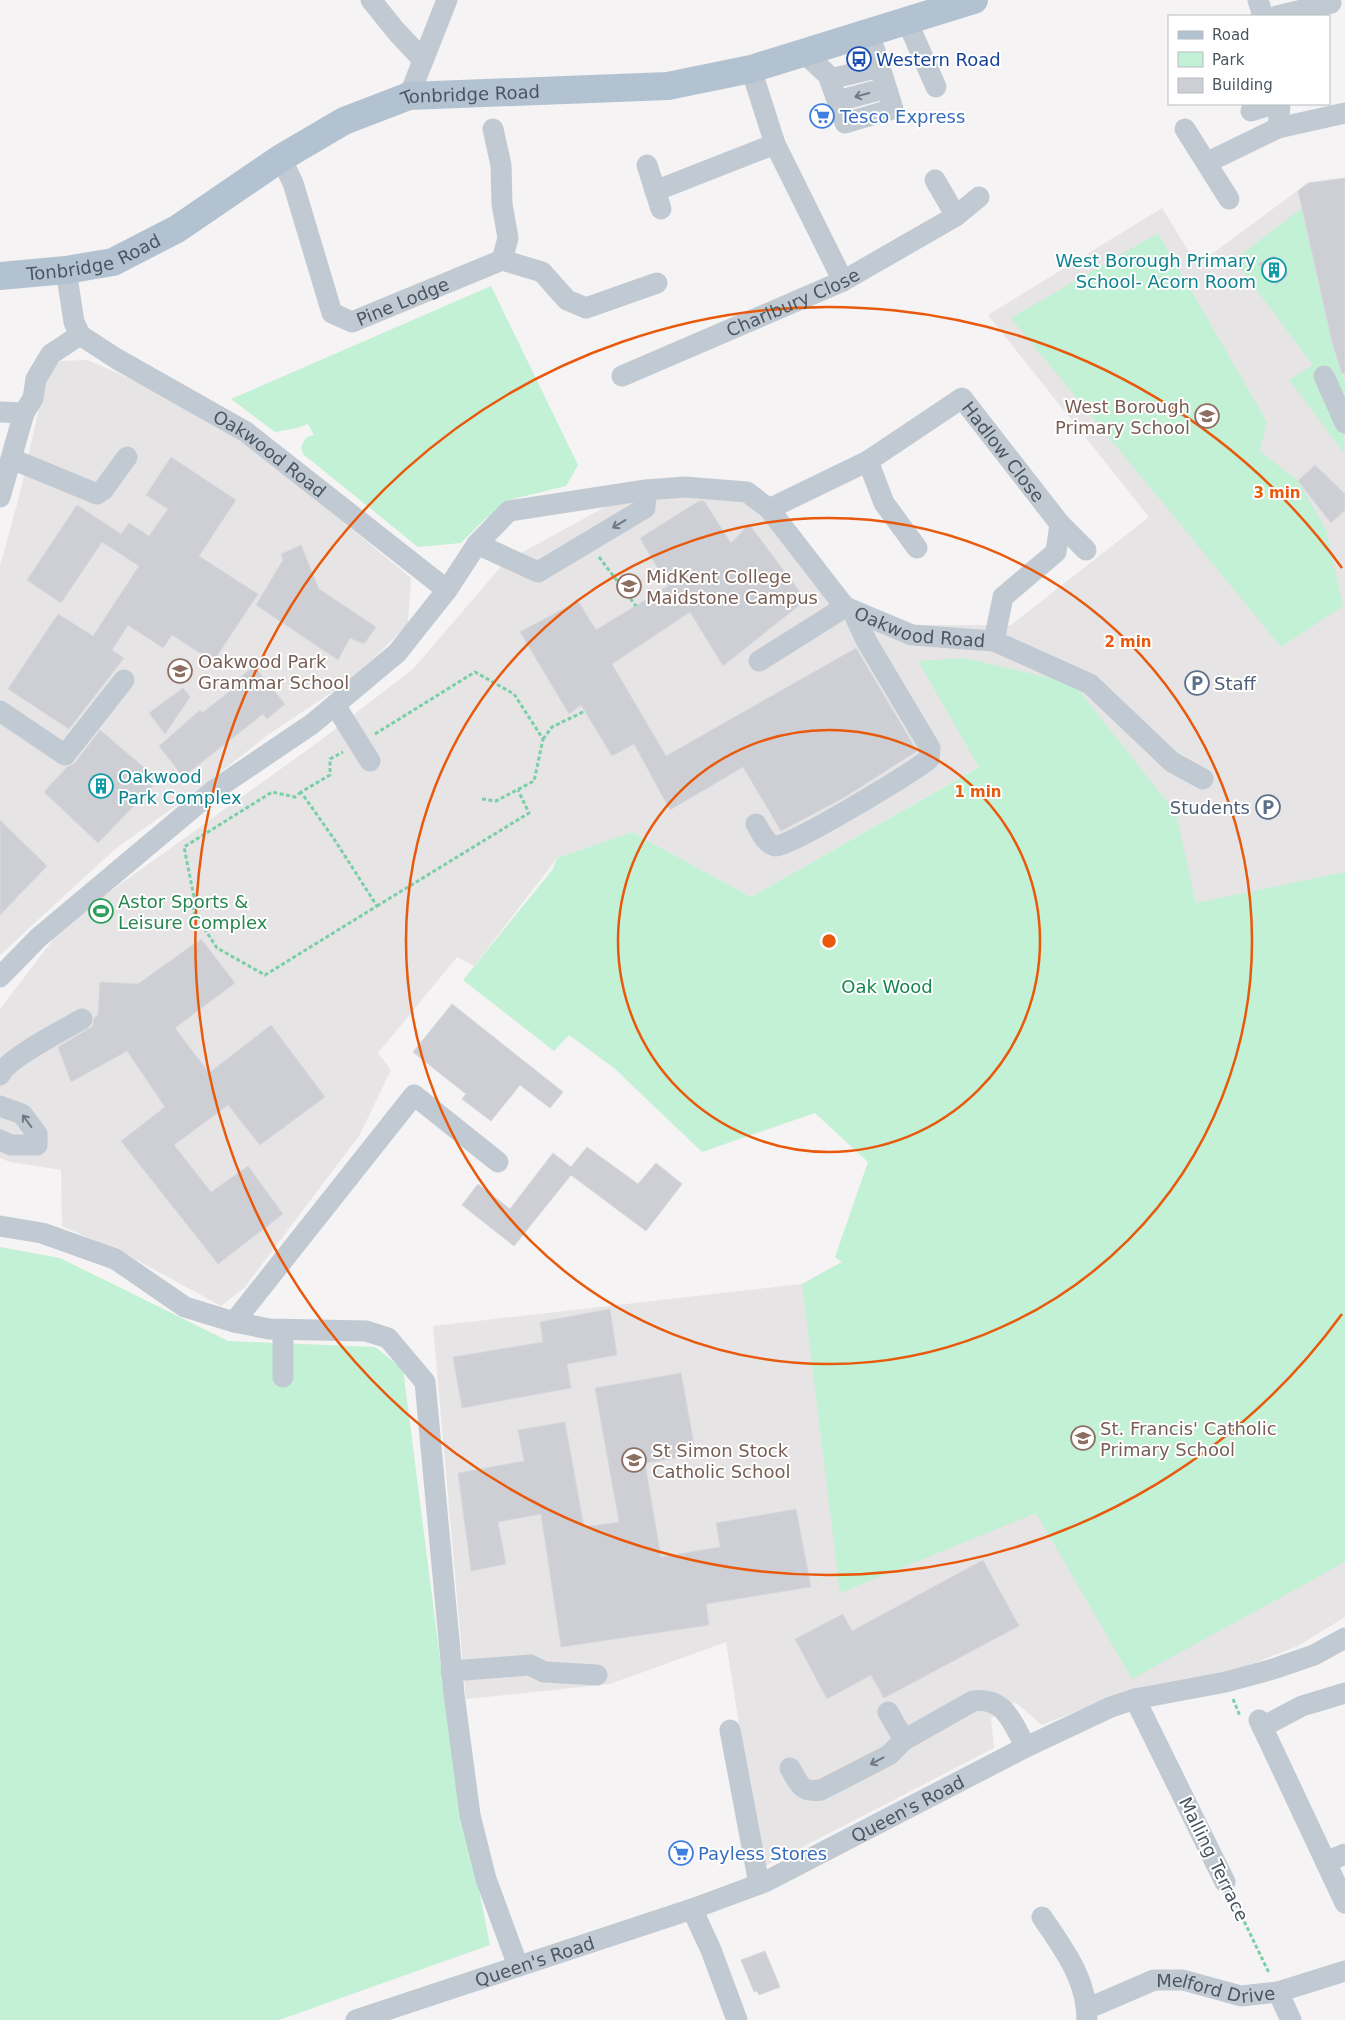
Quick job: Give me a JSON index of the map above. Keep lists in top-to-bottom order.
{
  "streets": {
    "main road": ["Tonbridge Road"],
    "street": [
      "Pine Lodge",
      "Charlbury Close",
      "Hadlow Close",
      "Oakwood Road",
      "Queen's Road",
      "Malling Terrace",
      "Melford Drive"
    ]
  },
  "crossings": [
    ["Tonbridge Road", "Pine Lodge"],
    ["Hadlow Close", "Oakwood Road"],
    ["Queen's Road", "Malling Terrace"],
    ["Malling Terrace", "Melford Drive"]
  ],
  "parks": ["Oak Wood"],
  "places": {
    "bus stop": ["Western Road"],
    "supermarket": ["Tesco Express", "Payless Stores"],
    "building": ["West Borough Primary School- Acorn Room", "Oakwood Park Complex"],
    "school or university": [
      "West Borough Primary School",
      "MidKent College Maidstone Campus",
      "Oakwood Park Grammar School",
      "St. Francis' Catholic Primary School",
      "St Simon Stock Catholic School"
    ],
    "parking": ["Staff", "Students"],
    "sports": ["Astor Sports & Leisure Complex"]
  },
  "legend": ["Road", "Park", "Building"],
  "rings": ["3 min", "2 min", "1 min"]
}
